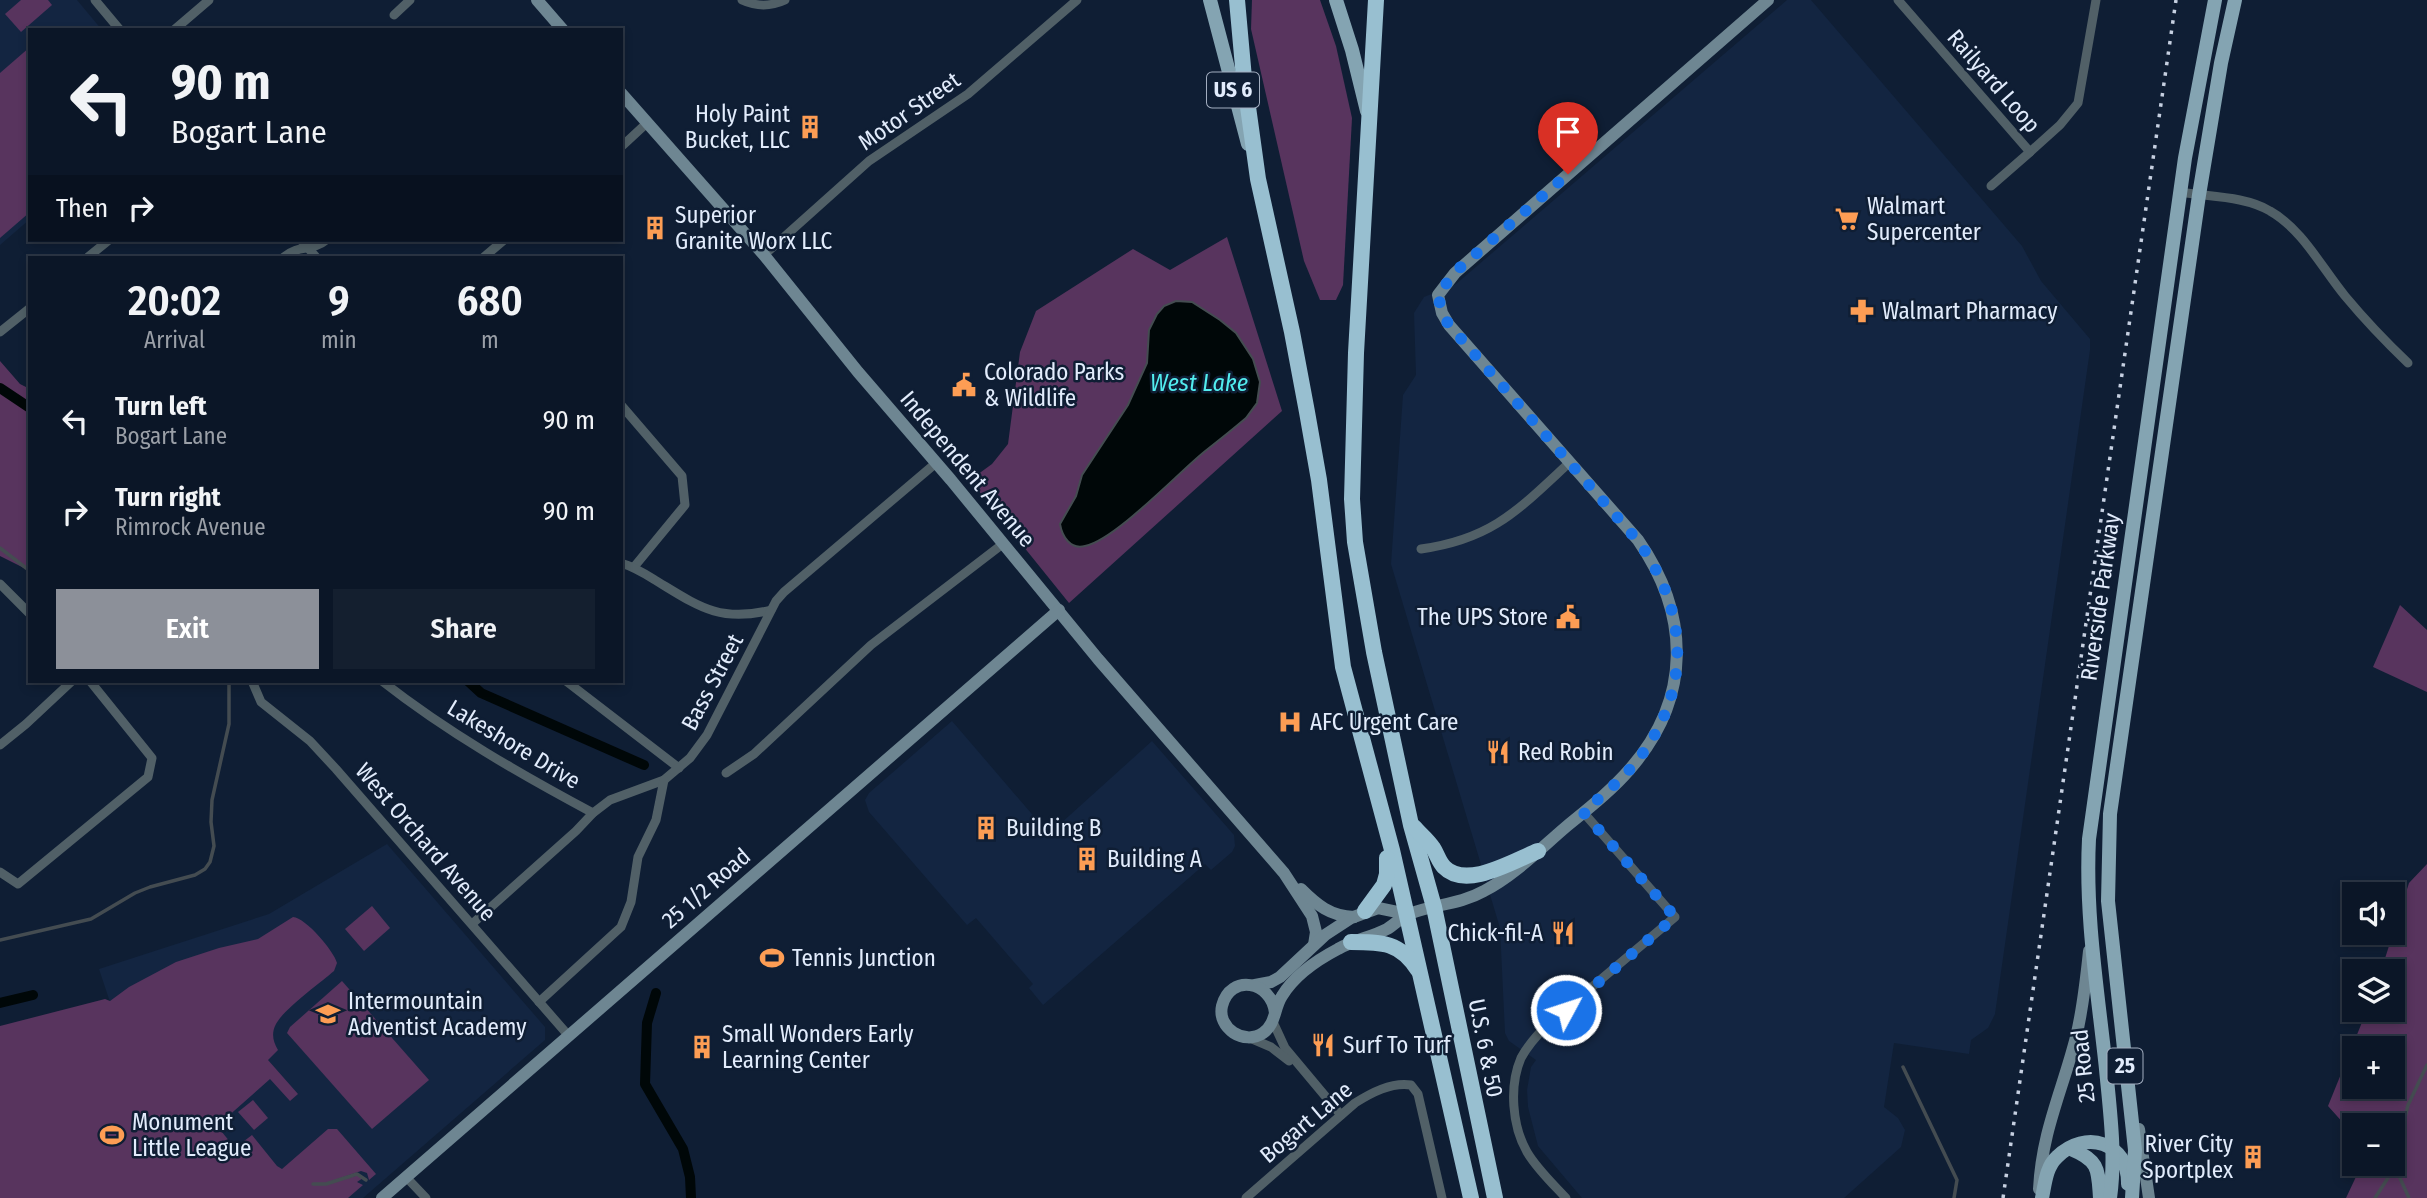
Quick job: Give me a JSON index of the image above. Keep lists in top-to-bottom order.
{
  "streets": {
    "highway": ["U.S. 6 & 50"],
    "main road": [
      "US 6",
      "Riverside Parkway",
      "25 Road",
      "25"
    ],
    "street": [
      "Railyard Loop",
      "Motor Street",
      "Independent Avenue",
      "Bass Street",
      "Lakeshore Drive",
      "West Orchard Avenue",
      "25 1/2 Road",
      "Bogart Lane"
    ]
  },
  "crossings": [
    ["US 6", "U.S. 6 & 50"],
    ["Motor Street", "Independent Avenue"],
    ["Independent Avenue", "Bass Street"],
    ["Independent Avenue", "25 1/2 Road"],
    ["Independent Avenue", "U.S. 6 & 50"],
    ["Riverside Parkway", "25 Road"],
    ["Bass Street", "Lakeshore Drive"],
    ["Bass Street", "West Orchard Avenue"],
    ["West Orchard Avenue", "25 1/2 Road"]
  ],
  "water": ["West Lake"],
  "places": {
    "building": [
      "Holy Paint Bucket, LLC",
      "Superior Granite Worx LLC",
      "Building B",
      "Building A",
      "Small Wonders Early Learning Center",
      "River City Sportplex"
    ],
    "supermarket": ["Walmart Supercenter"],
    "pharmacy": ["Walmart Pharmacy"],
    "public building": ["Colorado Parks & Wildlife", "The UPS Store"],
    "hospital": ["AFC Urgent Care"],
    "restaurant": ["Red Robin", "Chick-fil-A", "Surf To Turf"],
    "sports": ["Tennis Junction", "Monument Little League"],
    "school or university": ["Intermountain Adventist Academy"]
  },
  "page": {
    "turn": ["90 m", "Bogart Lane"],
    "then": "Then",
    "eta": [
      "20:02",
      "Arrival",
      "9",
      "min",
      "680",
      "m"
    ],
    "list": [
      {
        "name": "Turn left",
        "note": "Bogart Lane",
        "value": "90 m"
      },
      {
        "name": "Turn right",
        "note": "Rimrock Avenue",
        "value": "90 m"
      }
    ],
    "buttons": ["Exit", "Share"],
    "map_buttons": ["+", "−"]
  }
}
